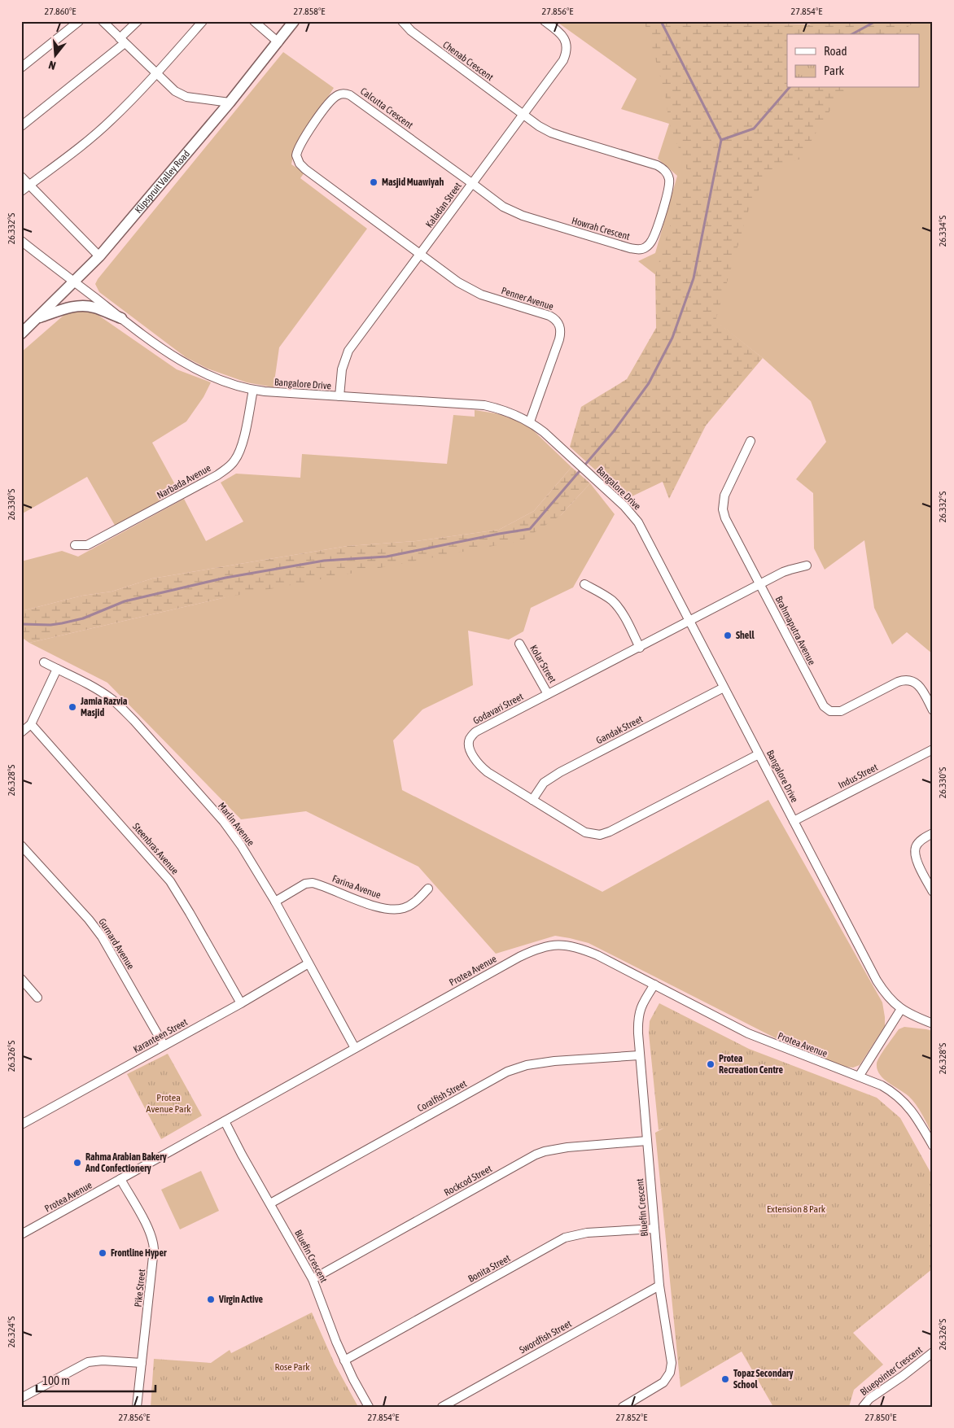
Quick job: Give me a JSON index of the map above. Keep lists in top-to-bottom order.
{
  "streets": {
    "main road": ["Klipspruit Valley Road"],
    "street": [
      "Chenab Crescent",
      "Calcutta Crescent",
      "Kaladan Street",
      "Howrah Crescent",
      "Penner Avenue",
      "Bangalore Drive",
      "Narbada Avenue",
      "Brahmaputra Avenue",
      "Kolar Street",
      "Godavari Street",
      "Gandak Street",
      "Indus Street",
      "Marlin Avenue",
      "Steenbras Avenue",
      "Farina Avenue",
      "Gurnard Avenue",
      "Protea Avenue",
      "Karanteen Street",
      "Coralfish Street",
      "Rockcod Street",
      "Bluefin Crescent",
      "Bonita Street",
      "Pike Street",
      "Swordfish Street",
      "Bluepointer Crescent"
    ]
  },
  "crossings": [
    ["Chenab Crescent", "Kaladan Street"],
    ["Chenab Crescent", "Howrah Crescent"],
    ["Calcutta Crescent", "Kaladan Street"],
    ["Calcutta Crescent", "Howrah Crescent"],
    ["Calcutta Crescent", "Penner Avenue"],
    ["Klipspruit Valley Road", "Bangalore Drive"],
    ["Kaladan Street", "Howrah Crescent"],
    ["Kaladan Street", "Penner Avenue"],
    ["Kaladan Street", "Bangalore Drive"],
    ["Penner Avenue", "Bangalore Drive"],
    ["Bangalore Drive", "Narbada Avenue"],
    ["Bangalore Drive", "Godavari Street"],
    ["Bangalore Drive", "Gandak Street"],
    ["Bangalore Drive", "Indus Street"],
    ["Brahmaputra Avenue", "Godavari Street"],
    ["Kolar Street", "Godavari Street"],
    ["Godavari Street", "Gandak Street"],
    ["Marlin Avenue", "Farina Avenue"],
    ["Marlin Avenue", "Protea Avenue"],
    ["Marlin Avenue", "Karanteen Street"],
    ["Steenbras Avenue", "Karanteen Street"],
    ["Gurnard Avenue", "Karanteen Street"],
    ["Protea Avenue", "Bluefin Crescent"],
    ["Protea Avenue", "Pike Street"],
    ["Coralfish Street", "Bluefin Crescent"],
    ["Rockcod Street", "Bluefin Crescent"],
    ["Bluefin Crescent", "Bonita Street"],
    ["Bluefin Crescent", "Swordfish Street"]
  ],
  "parks": ["Protea Avenue Park", "Extension 8 Park", "Rose Park"],
  "places": [
    "Masjid Muawiyah",
    "Shell",
    "Jamia Razvia Masjid",
    "Protea Recreation Centre",
    "Rahma Arabian Bakery And Confectionery",
    "Frontline Hyper",
    "Virgin Active",
    "Topaz Secondary School"
  ],
  "legend": ["Road", "Park"],
  "scale_bar": "100 m",
  "north": "bottom",
  "coordinates": [
    "27.860°E",
    "27.858°E",
    "27.856°E",
    "27.854°E",
    "26.332°S",
    "26.334°S",
    "26.330°S",
    "26.328°S",
    "26.326°S",
    "26.324°S",
    "27.852°E",
    "27.850°E"
  ]
}
